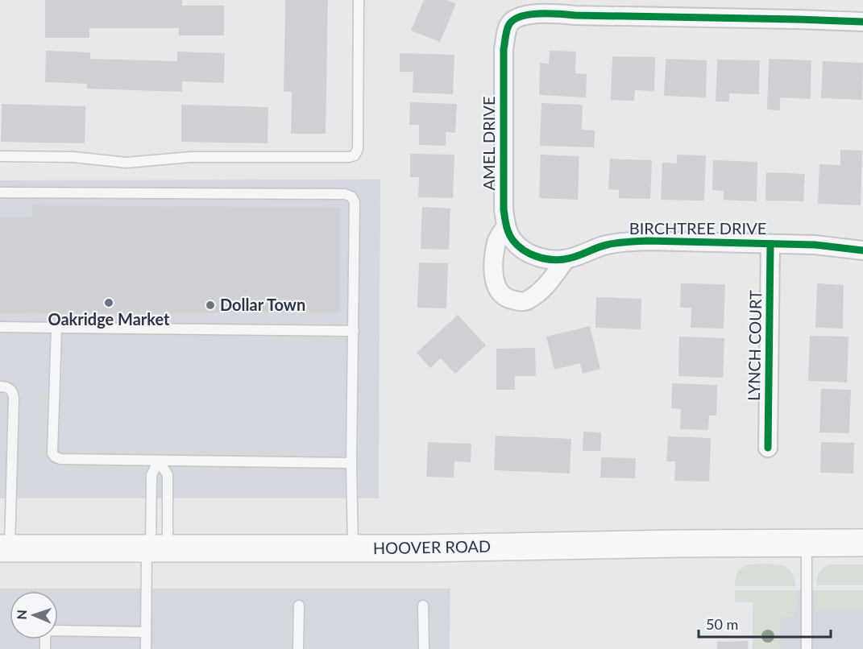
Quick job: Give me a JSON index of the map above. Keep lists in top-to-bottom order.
{
  "streets": {
    "main road": ["HOOVER ROAD"],
    "street": ["AMEL DRIVE", "BIRCHTREE DRIVE", "LYNCH COURT"]
  },
  "crossings": [
    ["AMEL DRIVE", "BIRCHTREE DRIVE"],
    ["BIRCHTREE DRIVE", "LYNCH COURT"]
  ],
  "places": ["Oakridge Market", "Dollar Town"],
  "scale_bar": "50 m",
  "north": "left"
}
